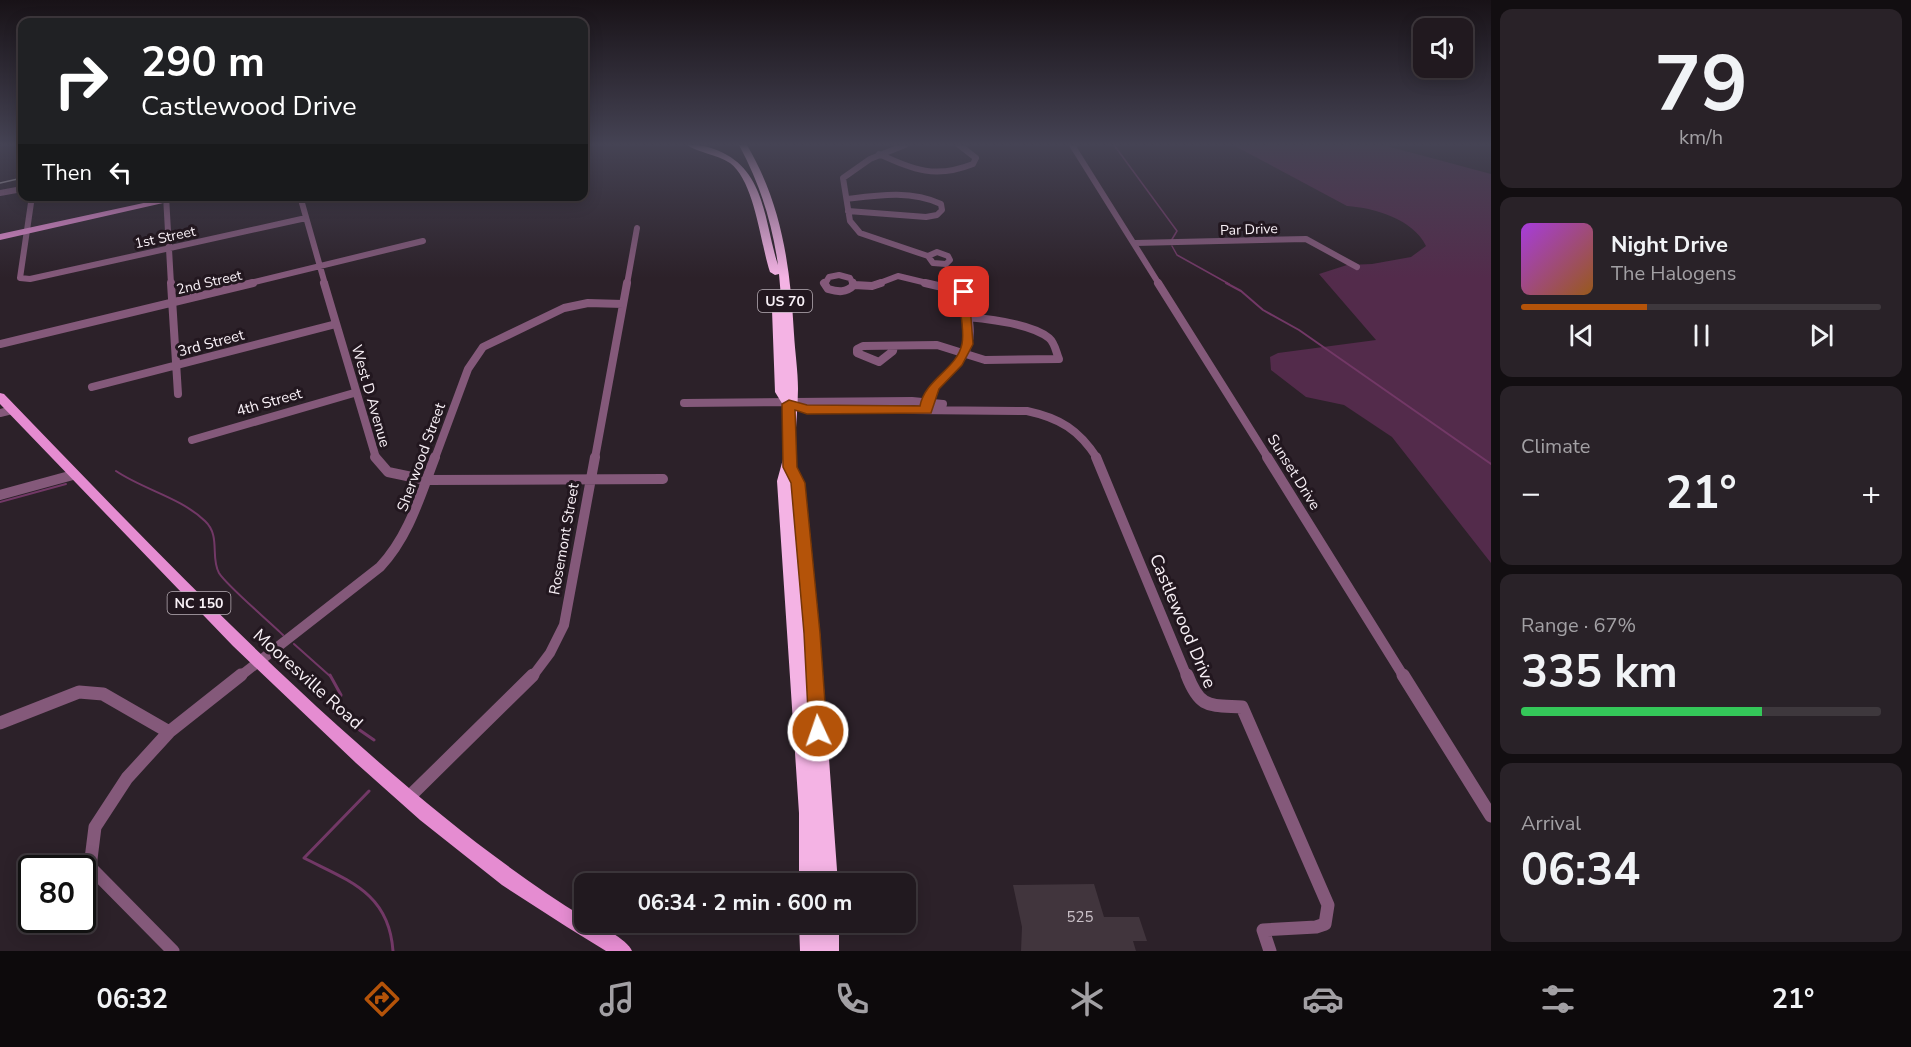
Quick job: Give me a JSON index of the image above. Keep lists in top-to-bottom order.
{
  "streets": {
    "highway": ["US 70"],
    "main road": ["NC 150", "Mooresville Road"],
    "street": [
      "Par Drive",
      "1st Street",
      "2nd Street",
      "3rd Street",
      "West D Avenue",
      "4th Street",
      "Sherwood Street",
      "Sunset Drive",
      "Rosemont Street",
      "Castlewood Drive"
    ]
  },
  "crossings": [
    ["Par Drive", "Sunset Drive"],
    ["1st Street", "West D Avenue"],
    ["2nd Street", "West D Avenue"],
    ["US 70", "Castlewood Drive"],
    ["3rd Street", "West D Avenue"],
    ["West D Avenue", "4th Street"],
    ["West D Avenue", "Sherwood Street"],
    ["West D Avenue", "Rosemont Street"],
    ["Sherwood Street", "Rosemont Street"],
    ["Sherwood Street", "Mooresville Road"],
    ["Rosemont Street", "Mooresville Road"]
  ],
  "house_numbers": ["525"],
  "page": {
    "tile": [
      ["79", "km/h"],
      "Climate",
      ["Range · 67%", "335 km"],
      ["Arrival", "06:34"]
    ],
    "turn": ["290 m", "Castlewood Drive"],
    "then": "Then",
    "song": ["Night Drive", "The Halogens"],
    "heat": ["−", "21°", "+"],
    "limit": "80",
    "trip": "06:34 · 2 min · 600 m",
    "tabs": ["06:32", "21°"]
  }
}
